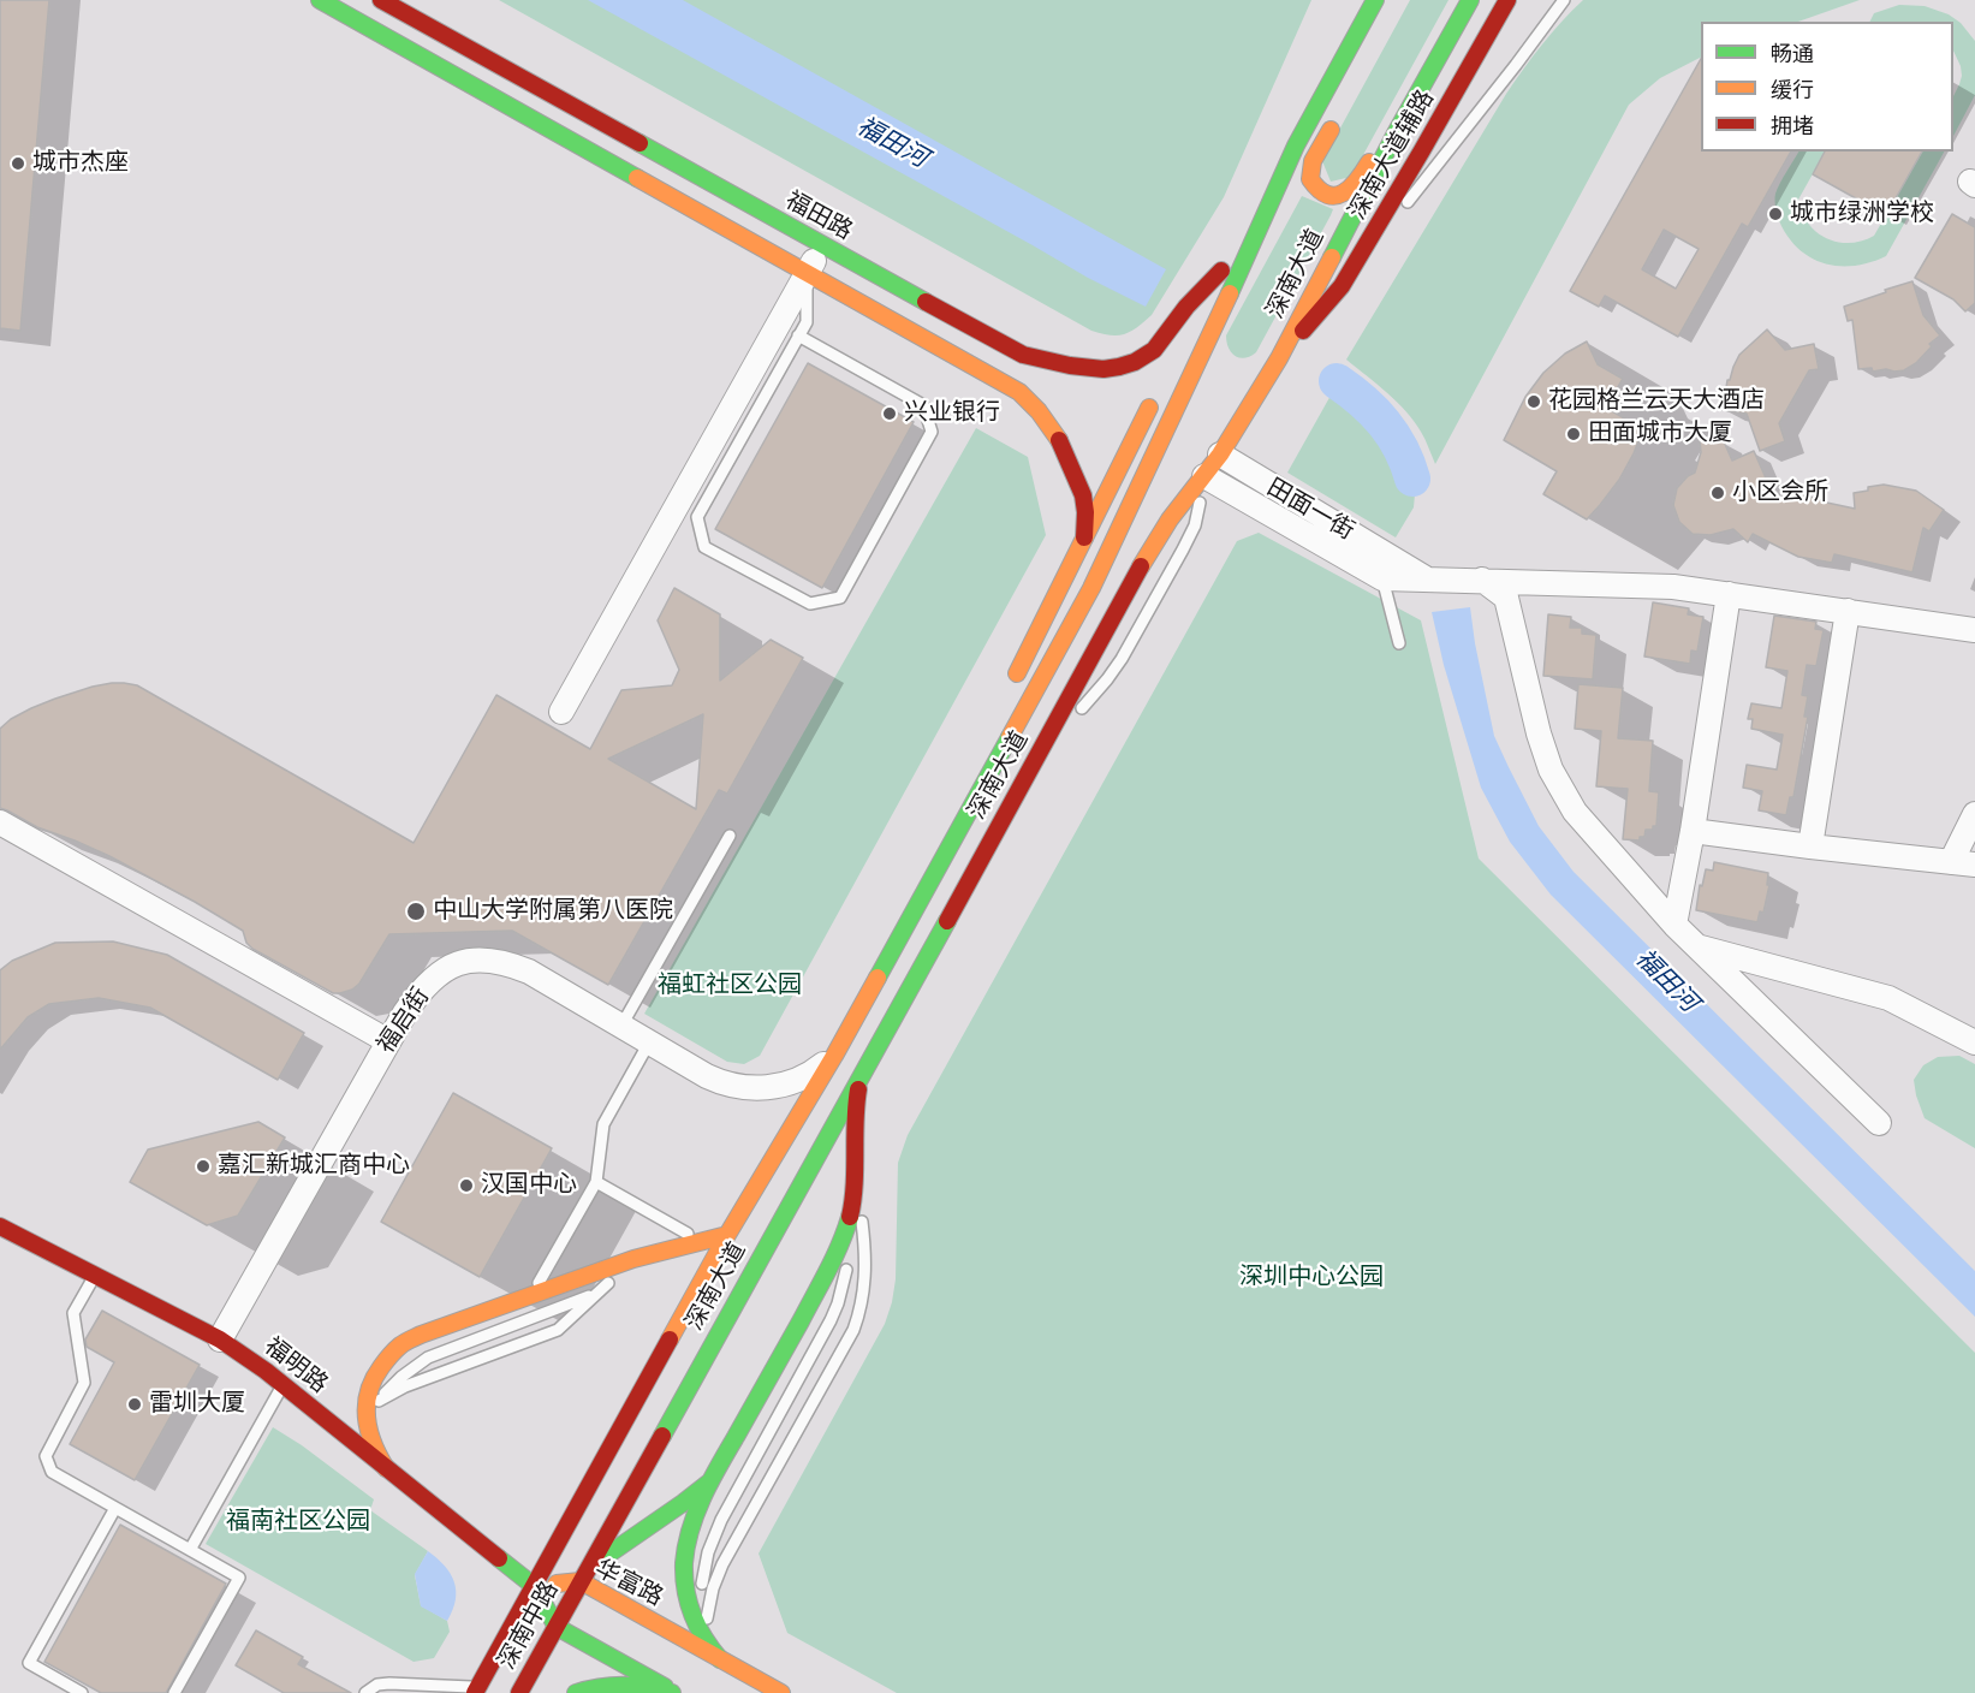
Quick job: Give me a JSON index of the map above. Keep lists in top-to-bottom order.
{
  "streets": {
    "main road": [
      "深南大道辅路",
      "福田路",
      "深南大道",
      "福明路",
      "华富路",
      "深南中路"
    ],
    "street": ["田面一街", "福启街"]
  },
  "crossings": [
    ["深南大道辅路", "深南大道"],
    ["深南大道", "田面一街"],
    ["深南大道", "福启街"],
    ["深南大道", "福明路"],
    ["深南大道", "华富路"],
    ["深南大道", "深南中路"],
    ["福启街", "福明路"],
    ["福明路", "华富路"],
    ["福明路", "深南中路"],
    ["华富路", "深南中路"]
  ],
  "water": ["福田河"],
  "parks": ["福虹社区公园", "深圳中心公园", "福南社区公园"],
  "places": [
    "城市杰座",
    "城市绿洲学校",
    "花园格兰云天大酒店",
    "兴业银行",
    "田面城市大厦",
    "小区会所",
    "中山大学附属第八医院",
    "嘉汇新城汇商中心",
    "汉国中心",
    "雷圳大厦"
  ],
  "legend": ["畅通", "缓行", "拥堵"]
}
